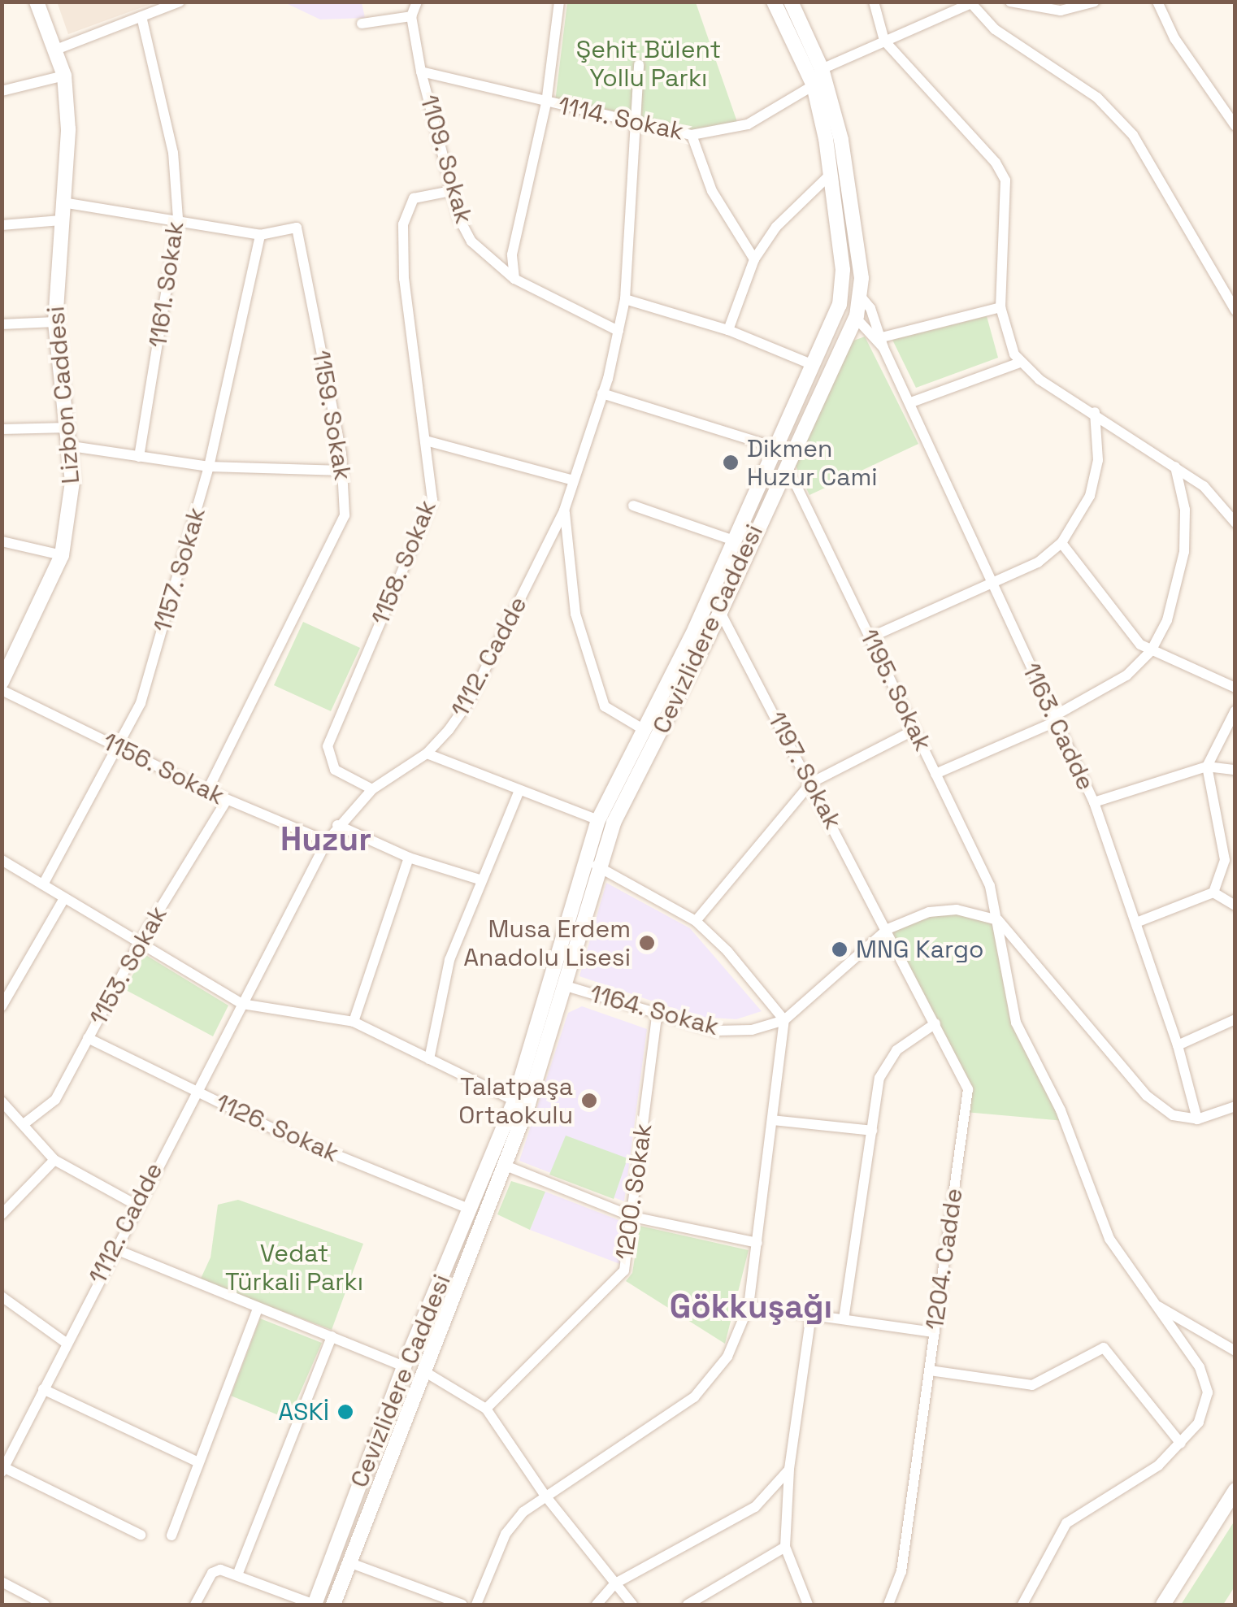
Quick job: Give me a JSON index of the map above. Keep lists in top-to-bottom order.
{
  "streets": {
    "main road": ["Lizbon Caddesi", "Cevizlidere Caddesi"],
    "street": [
      "1114. Sokak",
      "1109. Sokak",
      "1161. Sokak",
      "1159. Sokak",
      "1158. Sokak",
      "1157. Sokak",
      "1112. Cadde",
      "1195. Sokak",
      "1163. Cadde",
      "1156. Sokak",
      "1197. Sokak",
      "1153. Sokak",
      "1164. Sokak",
      "1126. Sokak",
      "1200. Sokak",
      "1204. Cadde"
    ]
  },
  "crossings": [
    ["1114. Sokak", "1109. Sokak"],
    ["1114. Sokak", "Cevizlidere Caddesi"],
    ["1114. Sokak", "1112. Cadde"],
    ["1109. Sokak", "1158. Sokak"],
    ["1109. Sokak", "1112. Cadde"],
    ["1161. Sokak", "1159. Sokak"],
    ["Lizbon Caddesi", "1159. Sokak"],
    ["1159. Sokak", "1157. Sokak"],
    ["1159. Sokak", "1156. Sokak"],
    ["1158. Sokak", "1112. Cadde"],
    ["1157. Sokak", "1156. Sokak"],
    ["Cevizlidere Caddesi", "1195. Sokak"],
    ["Cevizlidere Caddesi", "1163. Cadde"],
    ["Cevizlidere Caddesi", "1197. Sokak"],
    ["Cevizlidere Caddesi", "1164. Sokak"],
    ["Cevizlidere Caddesi", "1126. Sokak"],
    ["1112. Cadde", "1156. Sokak"],
    ["1112. Cadde", "1126. Sokak"],
    ["1195. Sokak", "1164. Sokak"],
    ["1156. Sokak", "1153. Sokak"],
    ["1197. Sokak", "1164. Sokak"],
    ["1197. Sokak", "1204. Cadde"],
    ["1153. Sokak", "1126. Sokak"],
    ["1164. Sokak", "1200. Sokak"],
    ["1164. Sokak", "1204. Cadde"]
  ],
  "districts": ["Huzur", "Gökkuşağı"],
  "parks": ["Şehit Bülent Yollu Parkı", "Vedat Türkali Parkı"],
  "places": [
    "Dikmen Huzur Cami",
    "Musa Erdem Anadolu Lisesi",
    "MNG Kargo",
    "Talatpaşa Ortaokulu",
    "ASKİ"
  ]
}
